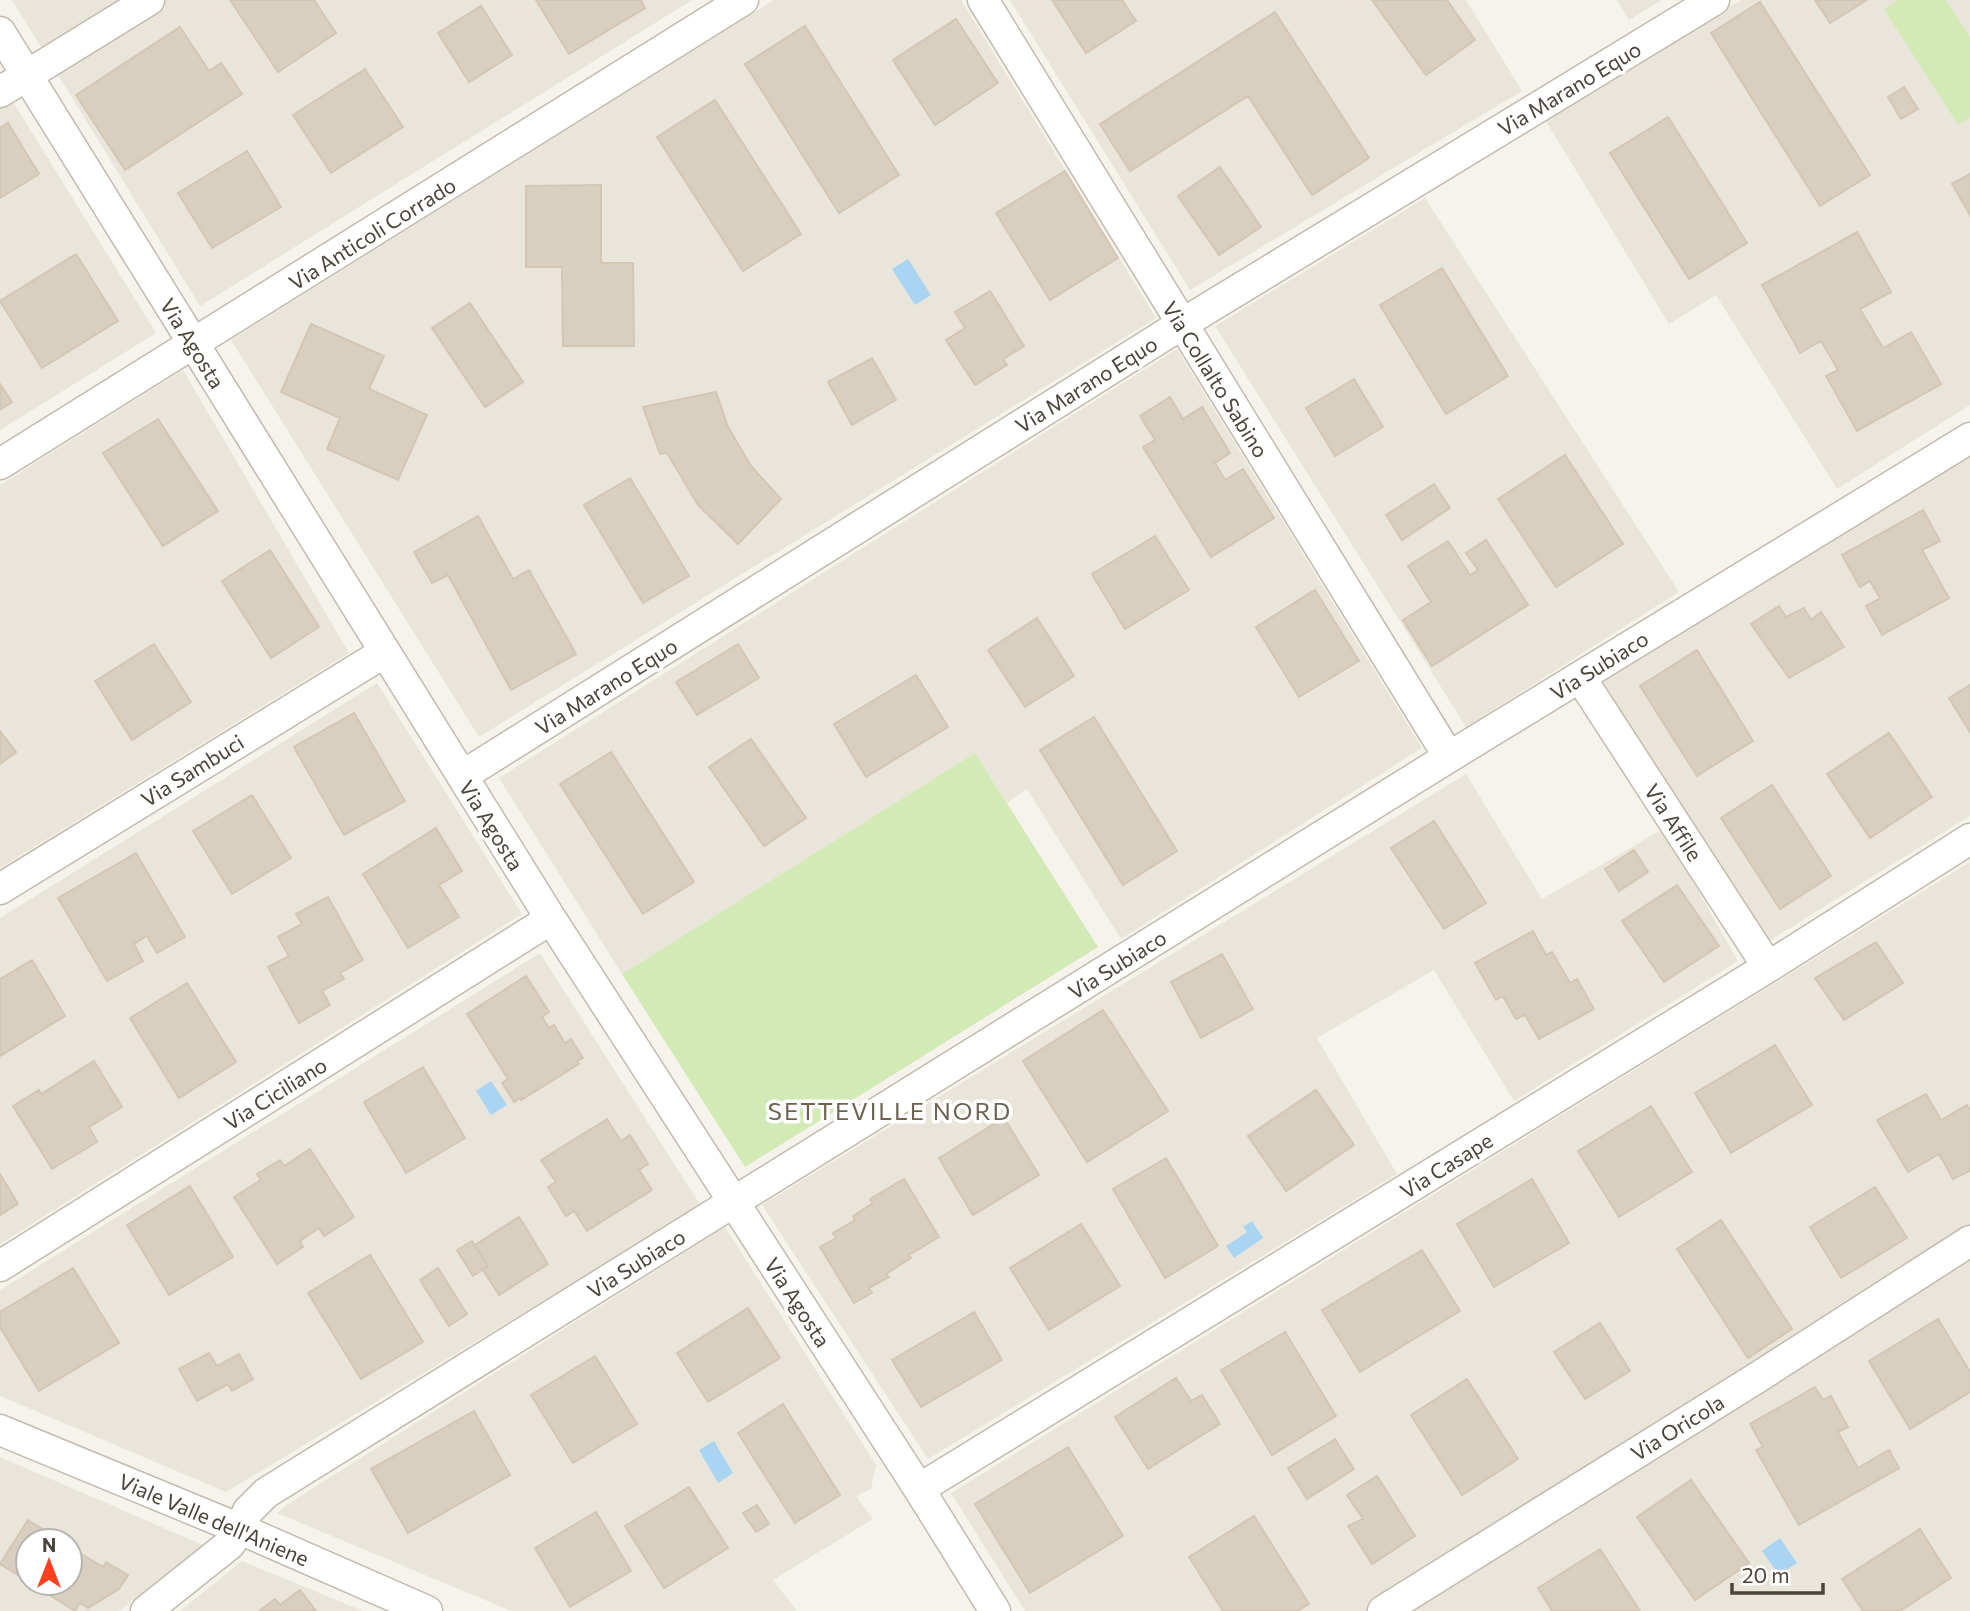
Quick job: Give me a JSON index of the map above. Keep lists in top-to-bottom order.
{
  "streets": {
    "street": [
      "Via Marano Equo",
      "Via Anticoli Corrado",
      "Via Agosta",
      "Via Collalto Sabino",
      "Via Subiaco",
      "Via Sambuci",
      "Via Affile",
      "Via Ciciliano",
      "Via Casape",
      "Via Oricola",
      "Viale Valle dell'Aniene"
    ]
  },
  "crossings": [
    ["Via Marano Equo", "Via Agosta"],
    ["Via Marano Equo", "Via Collalto Sabino"],
    ["Via Anticoli Corrado", "Via Agosta"],
    ["Via Agosta", "Via Subiaco"],
    ["Via Agosta", "Via Sambuci"],
    ["Via Agosta", "Via Ciciliano"],
    ["Via Agosta", "Via Casape"],
    ["Via Collalto Sabino", "Via Subiaco"],
    ["Via Subiaco", "Via Affile"],
    ["Via Subiaco", "Viale Valle dell'Aniene"],
    ["Via Affile", "Via Casape"]
  ],
  "districts": ["SETTEVILLE NORD"],
  "scale_bar": "20 m",
  "north": "top"
}
